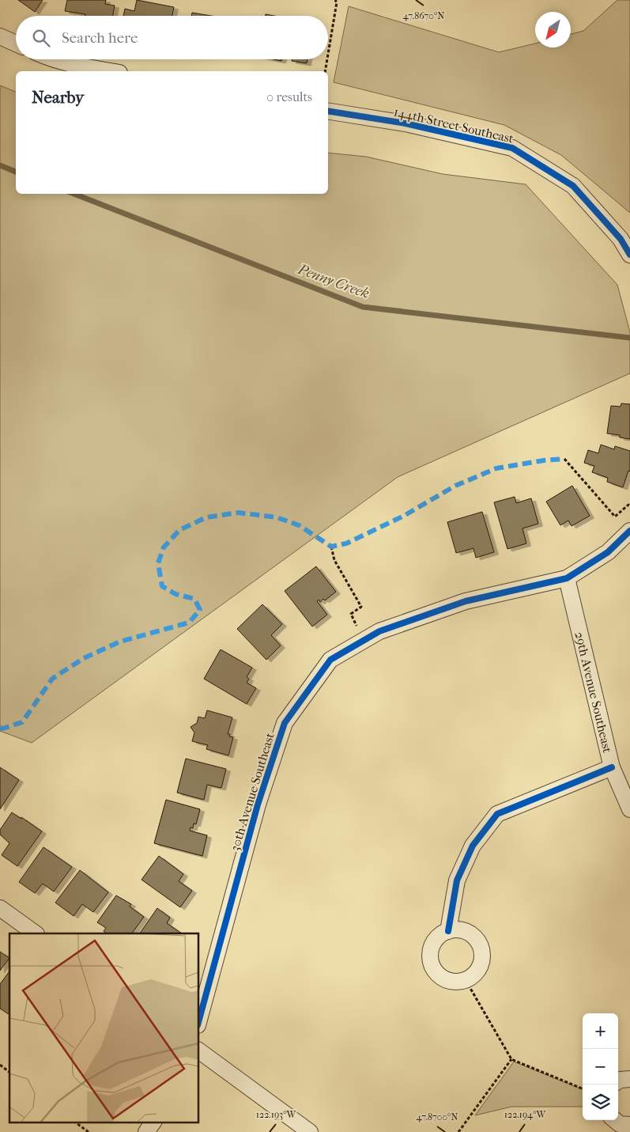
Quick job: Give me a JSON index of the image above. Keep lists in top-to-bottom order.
{
  "streets": {
    "street": ["144th Street Southeast", "29th Avenue Southeast", "30th Avenue Southeast"]
  },
  "crossings": [
    ["29th Avenue Southeast", "30th Avenue Southeast"]
  ],
  "water": ["Penny Creek"],
  "north": "bottom left",
  "page": {
    "search": "Search here",
    "heading": ["Nearby", "0 results"],
    "map_buttons": ["+", "−"]
  },
  "coordinates": [
    "47.8670°N",
    "122.193°W",
    "122.194°W",
    "47.8700°N"
  ]
}
